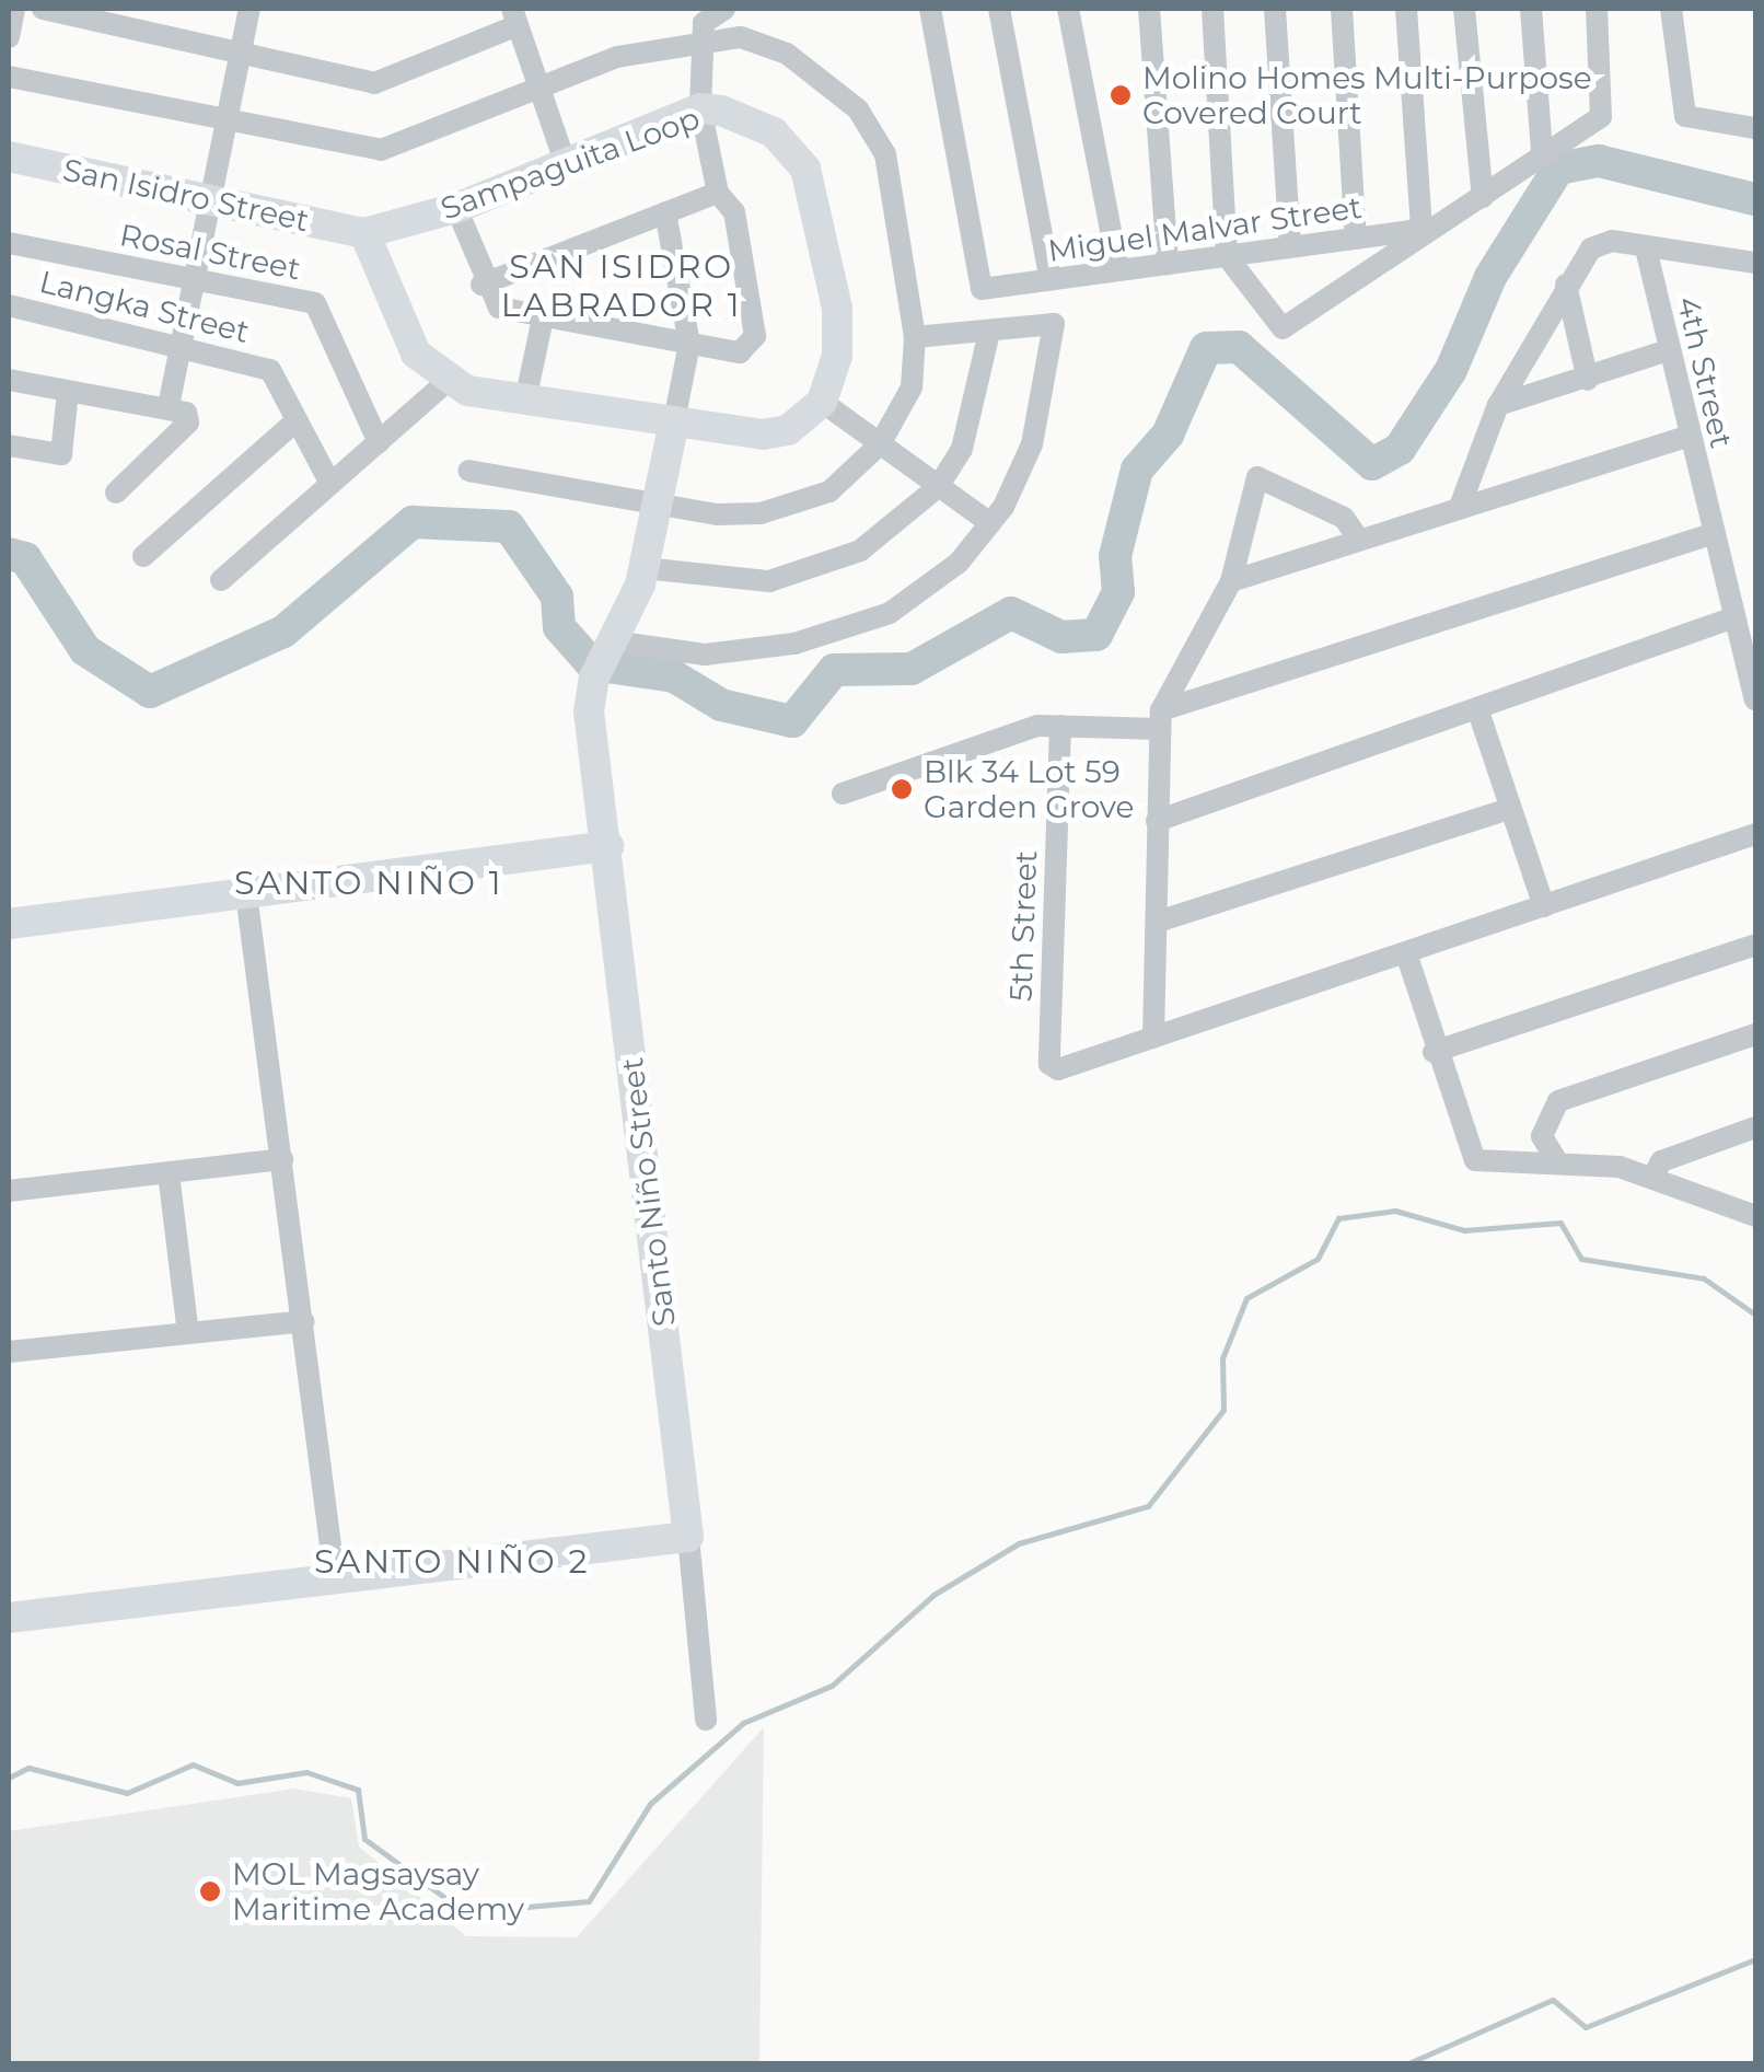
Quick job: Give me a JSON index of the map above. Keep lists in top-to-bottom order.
{
  "streets": {
    "street": [
      "Sampaguita Loop",
      "San Isidro Street",
      "Miguel Malvar Street",
      "Rosal Street",
      "Langka Street",
      "4th Street",
      "5th Street",
      "Santo Niño Street"
    ]
  },
  "crossings": [
    ["Sampaguita Loop", "San Isidro Street"]
  ],
  "districts": ["SAN ISIDRO LABRADOR 1", "SANTO NIÑO 1", "SANTO NIÑO 2"],
  "places": ["Molino Homes Multi-Purpose Covered Court", "Blk 34 Lot 59 Garden Grove", "MOL Magsaysay Maritime Academy"]
}
